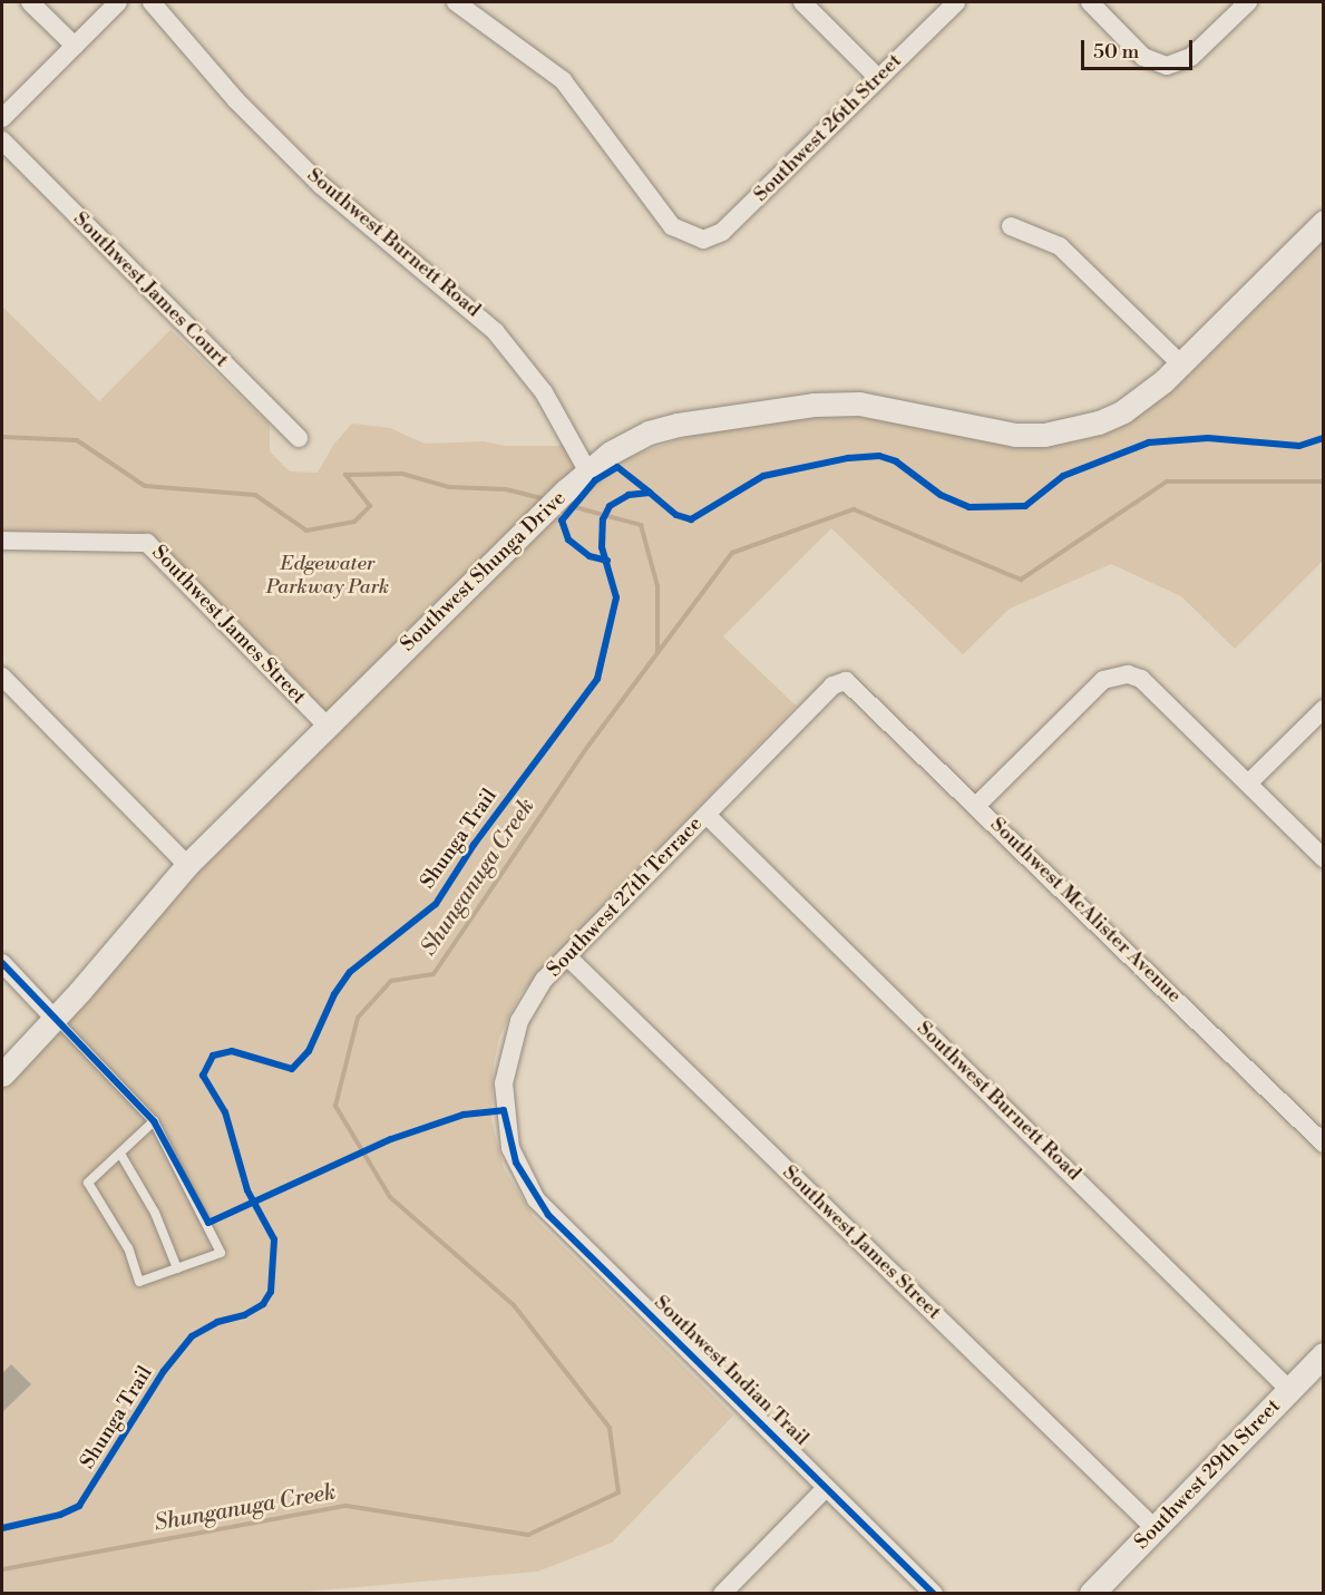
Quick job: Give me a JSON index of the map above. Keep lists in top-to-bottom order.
{
  "streets": {
    "main road": ["Southwest 29th Street"],
    "street": [
      "Southwest 26th Street",
      "Southwest Burnett Road",
      "Southwest James Court",
      "Southwest Shunga Drive",
      "Southwest James Street",
      "Southwest 27th Terrace",
      "Southwest McAlister Avenue",
      "Southwest Indian Trail"
    ],
    "cycle path": ["Shunga Trail"]
  },
  "crossings": [
    ["Southwest Burnett Road", "Southwest Shunga Drive"],
    ["Southwest Burnett Road", "Southwest 27th Terrace"],
    ["Southwest Burnett Road", "Southwest 29th Street"],
    ["Southwest Shunga Drive", "Southwest James Street"],
    ["Southwest James Street", "Southwest 27th Terrace"],
    ["Southwest James Street", "Southwest 29th Street"],
    ["Southwest 27th Terrace", "Southwest McAlister Avenue"],
    ["Southwest 27th Terrace", "Southwest Indian Trail"]
  ],
  "water": ["Shunganuga Creek"],
  "parks": ["Edgewater Parkway Park"],
  "scale_bar": "50 m"
}
